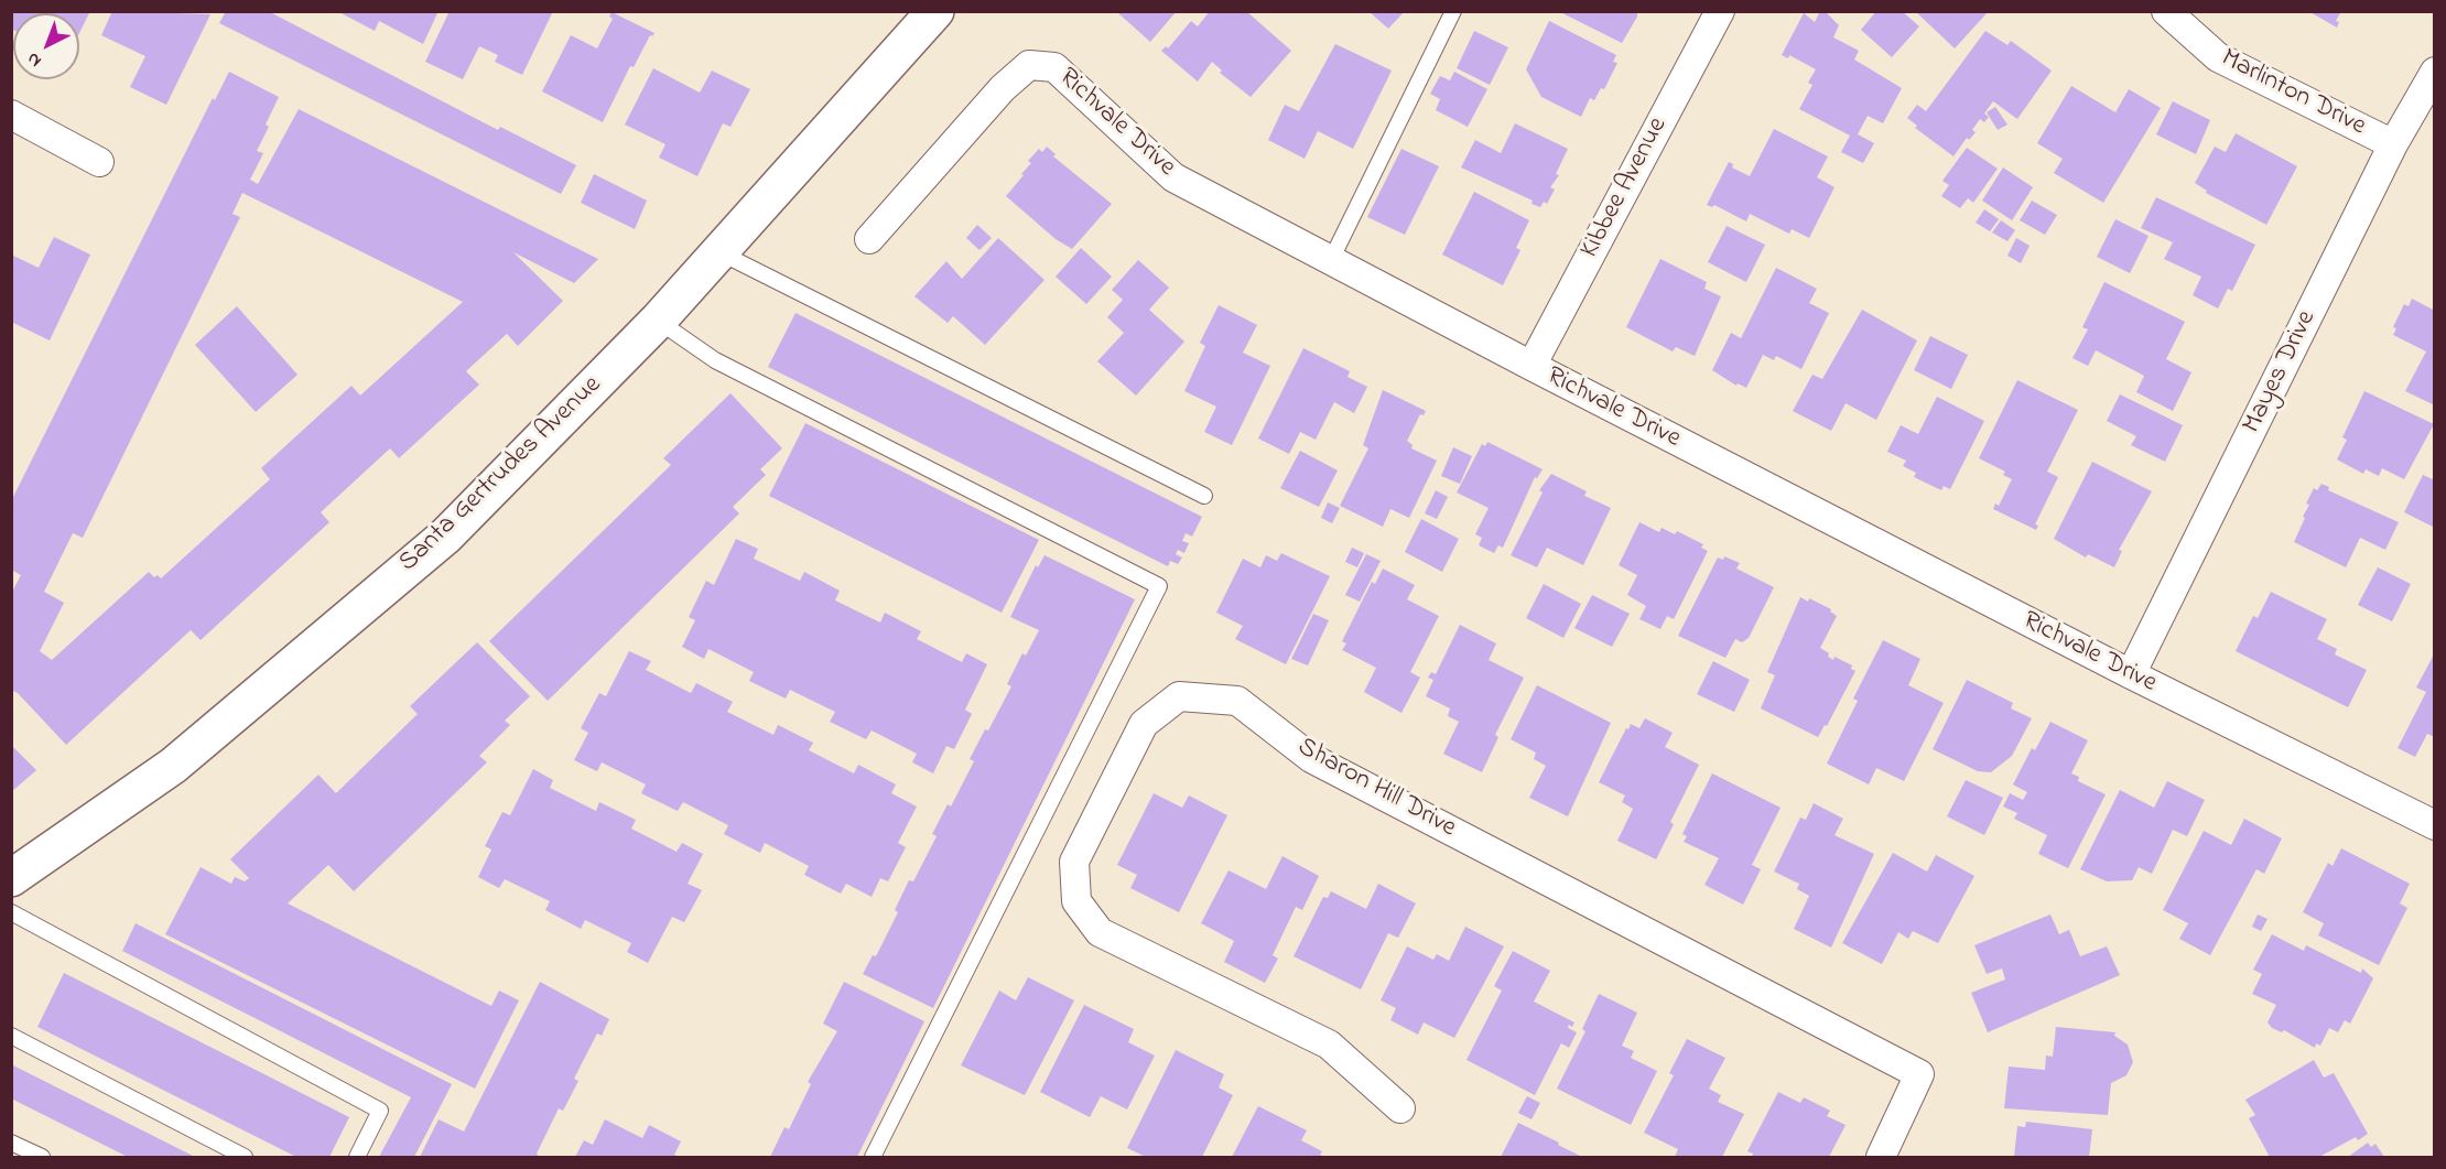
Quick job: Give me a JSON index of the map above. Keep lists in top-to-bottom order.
{
  "streets": {
    "main road": ["Santa Gertrudes Avenue"],
    "street": [
      "Marlinton Drive",
      "Richvale Drive",
      "Kibbee Avenue",
      "Mayes Drive",
      "Sharon Hill Drive"
    ]
  },
  "crossings": [
    ["Marlinton Drive", "Mayes Drive"],
    ["Richvale Drive", "Kibbee Avenue"],
    ["Richvale Drive", "Mayes Drive"]
  ],
  "north": "bottom left"
}
